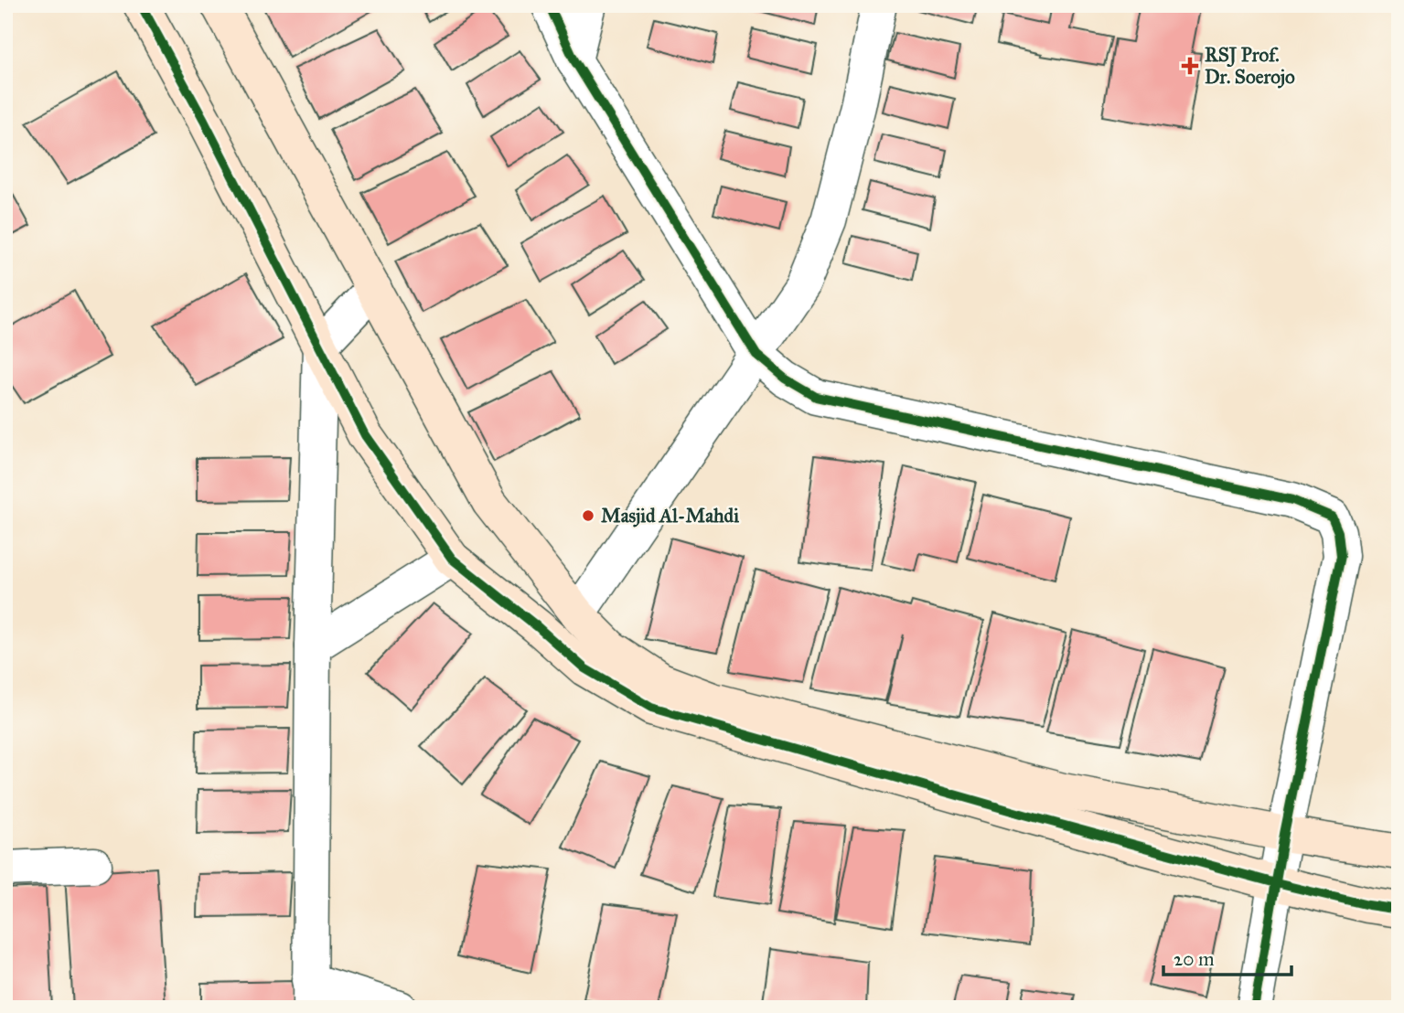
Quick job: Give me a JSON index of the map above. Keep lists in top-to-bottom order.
{
  "places": {
    "health": ["RSJ Prof. Dr. Soerojo"],
    "other": ["Masjid Al-Mahdi"]
  },
  "scale_bar": "20 m"
}
